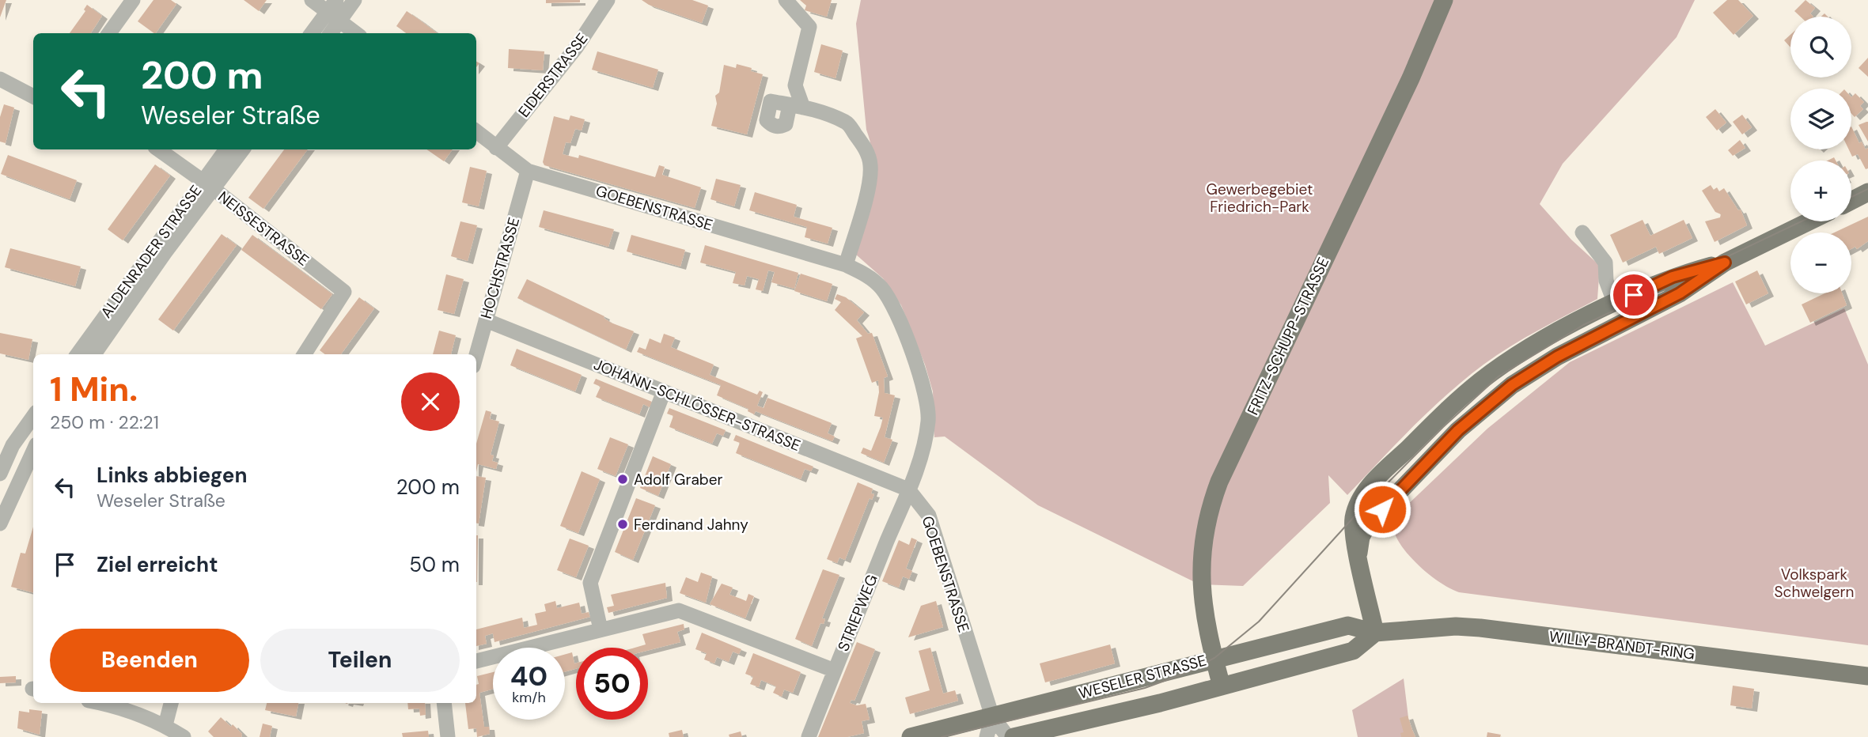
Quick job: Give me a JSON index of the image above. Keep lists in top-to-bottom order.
{
  "streets": {
    "main road": ["FRITZ-SCHUPP-STRASSE", "WILLY-BRANDT-RING", "WESELER STRASSE"],
    "street": [
      "EIDERSTRASSE",
      "GOEBENSTRASSE",
      "NEISSESTRASSE",
      "ALDENRADER STRASSE",
      "HOCHSTRASSE",
      "JOHANN-SCHLÖSSER-STRASSE",
      "STRIEPWEG"
    ]
  },
  "crossings": [
    ["EIDERSTRASSE", "GOEBENSTRASSE"],
    ["GOEBENSTRASSE", "HOCHSTRASSE"],
    ["GOEBENSTRASSE", "JOHANN-SCHLÖSSER-STRASSE"],
    ["GOEBENSTRASSE", "STRIEPWEG"],
    ["GOEBENSTRASSE", "WESELER STRASSE"],
    ["NEISSESTRASSE", "ALDENRADER STRASSE"],
    ["HOCHSTRASSE", "JOHANN-SCHLÖSSER-STRASSE"],
    ["FRITZ-SCHUPP-STRASSE", "WESELER STRASSE"],
    ["JOHANN-SCHLÖSSER-STRASSE", "STRIEPWEG"],
    ["WILLY-BRANDT-RING", "WESELER STRASSE"]
  ],
  "parks": ["Gewerbegebiet Friedrich-Park", "Volkspark Schwelgern"],
  "places": ["Adolf Graber", "Ferdinand Jahny"],
  "page": {
    "map_buttons": ["+", "−"],
    "turn": ["200 m", "Weseler Straße"],
    "heading": ["1 Min.", "250 m · 22:21"],
    "list": [
      {
        "name": "Links abbiegen",
        "note": "Weseler Straße",
        "value": "200 m"
      },
      {
        "name": "Ziel erreicht",
        "value": "50 m"
      }
    ],
    "buttons": ["Beenden", "Teilen"],
    "speed": "40 km/h",
    "limit": "50"
  }
}
